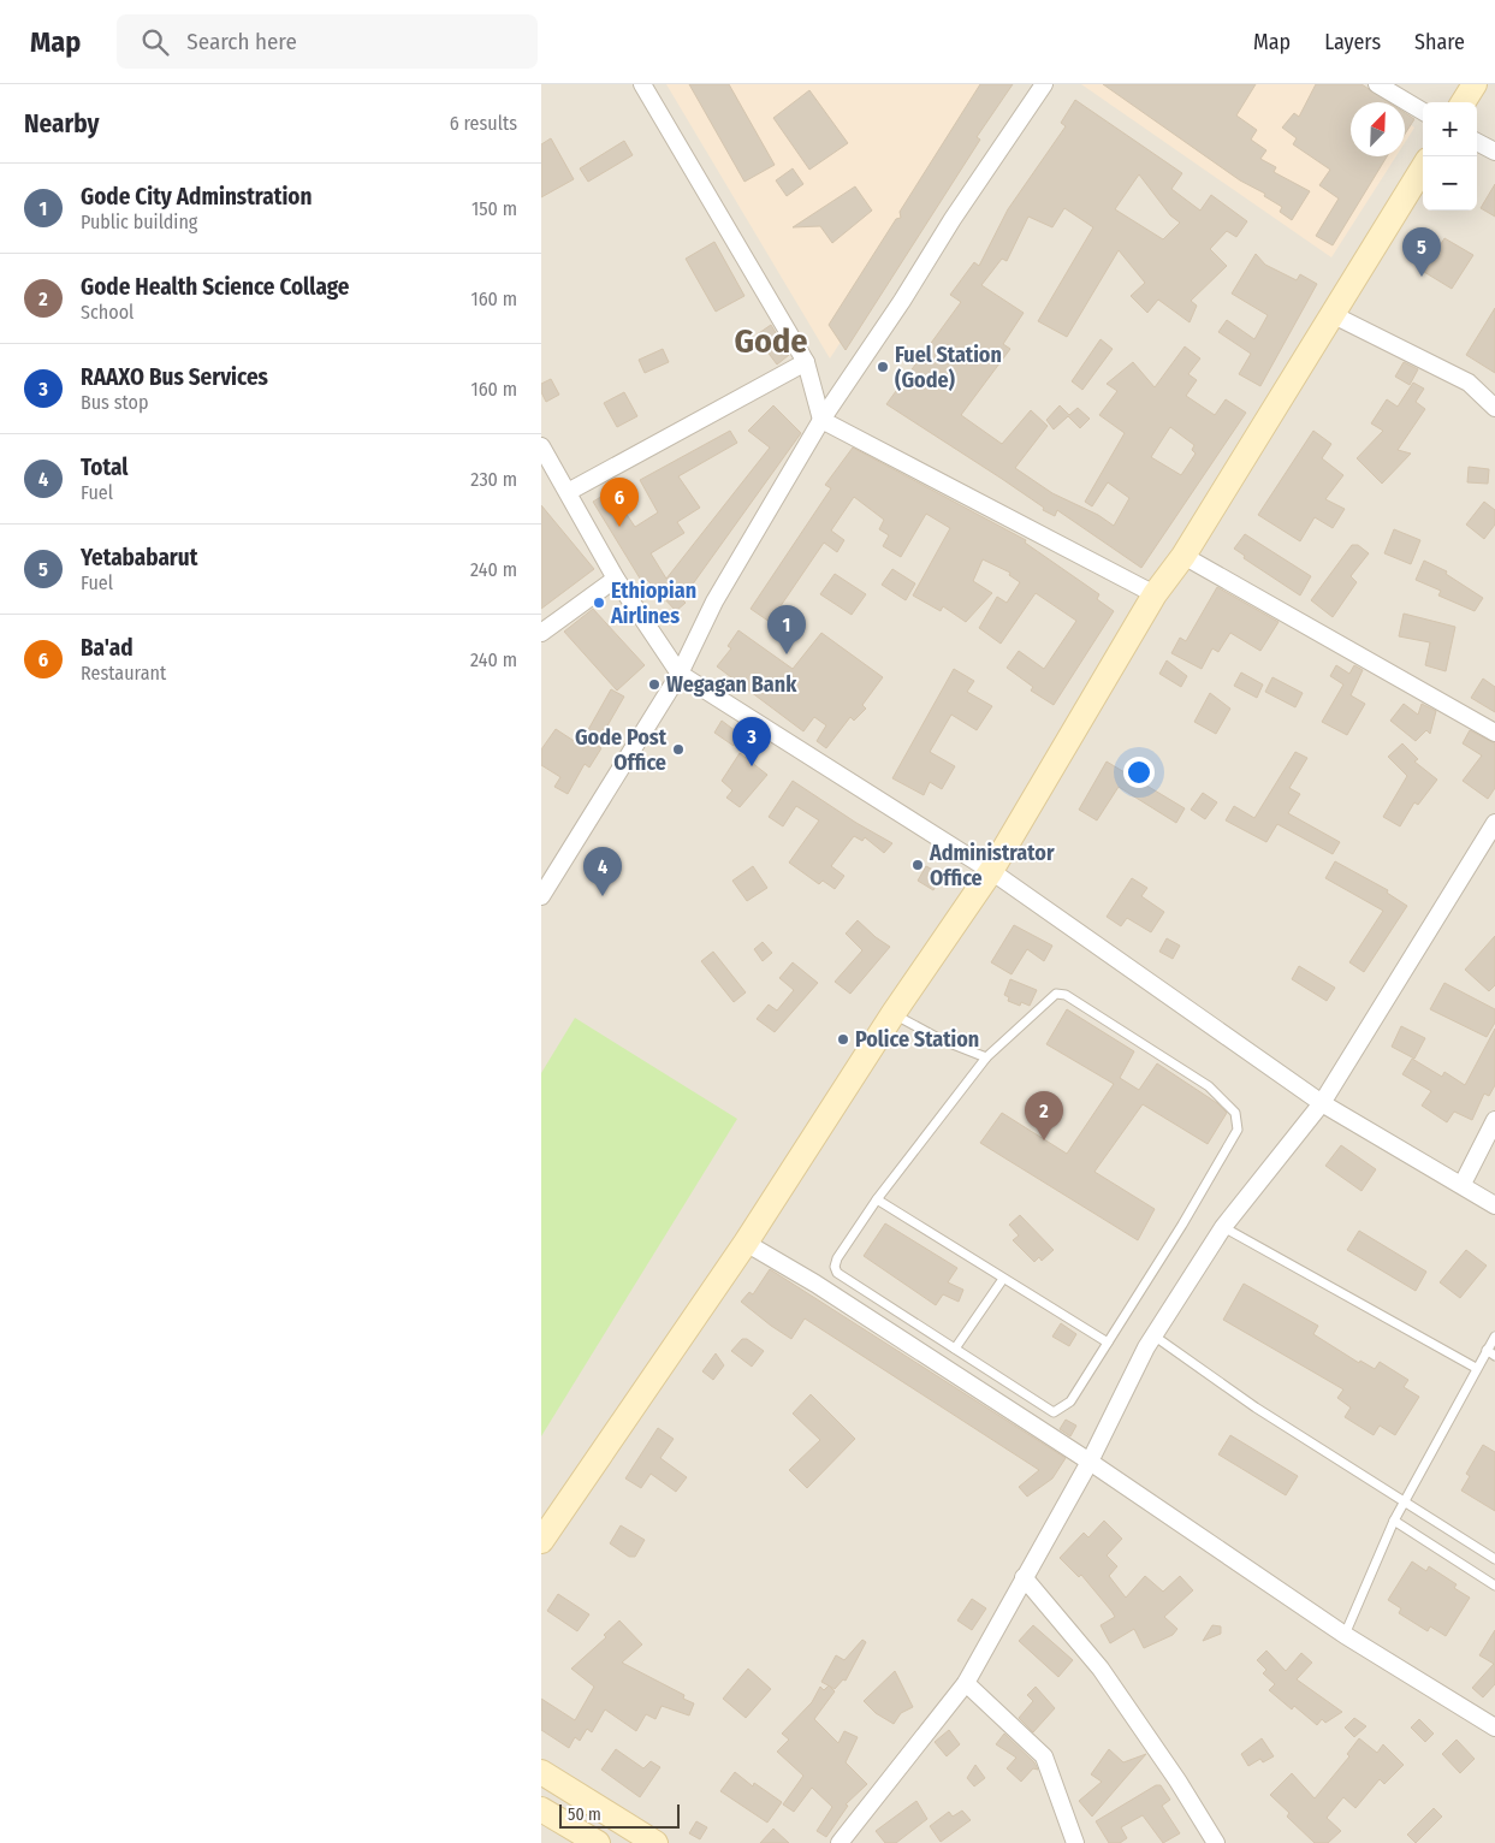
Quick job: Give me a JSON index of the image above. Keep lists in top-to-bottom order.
{
  "districts": ["Gode"],
  "places": [
    "Fuel Station (Gode)",
    "Ethiopian Airlines",
    "Wegagan Bank",
    "Gode Post Office",
    "Administrator Office",
    "Police Station"
  ],
  "scale_bar": "50 m",
  "north": "top right",
  "page": {
    "header": "Map",
    "search": "Search here",
    "nav": ["Map", "Layers", "Share"],
    "heading": ["Nearby", "6 results"],
    "map_buttons": ["+", "−"],
    "list": [
      {
        "mark": "1",
        "name": "Gode City Adminstration",
        "note": "Public building",
        "value": "150 m"
      },
      {
        "mark": "2",
        "name": "Gode Health Science Collage",
        "note": "School",
        "value": "160 m"
      },
      {
        "mark": "3",
        "name": "RAAXO Bus Services",
        "note": "Bus stop",
        "value": "160 m"
      },
      {
        "mark": "4",
        "name": "Total",
        "note": "Fuel",
        "value": "230 m"
      },
      {
        "mark": "5",
        "name": "Yetababarut",
        "note": "Fuel",
        "value": "240 m"
      },
      {
        "mark": "6",
        "name": "Ba'ad",
        "note": "Restaurant",
        "value": "240 m"
      }
    ],
    "pins": [
      "5",
      "6",
      "1",
      "3",
      "4",
      "2"
    ],
    "scale": "50 m"
  }
}
